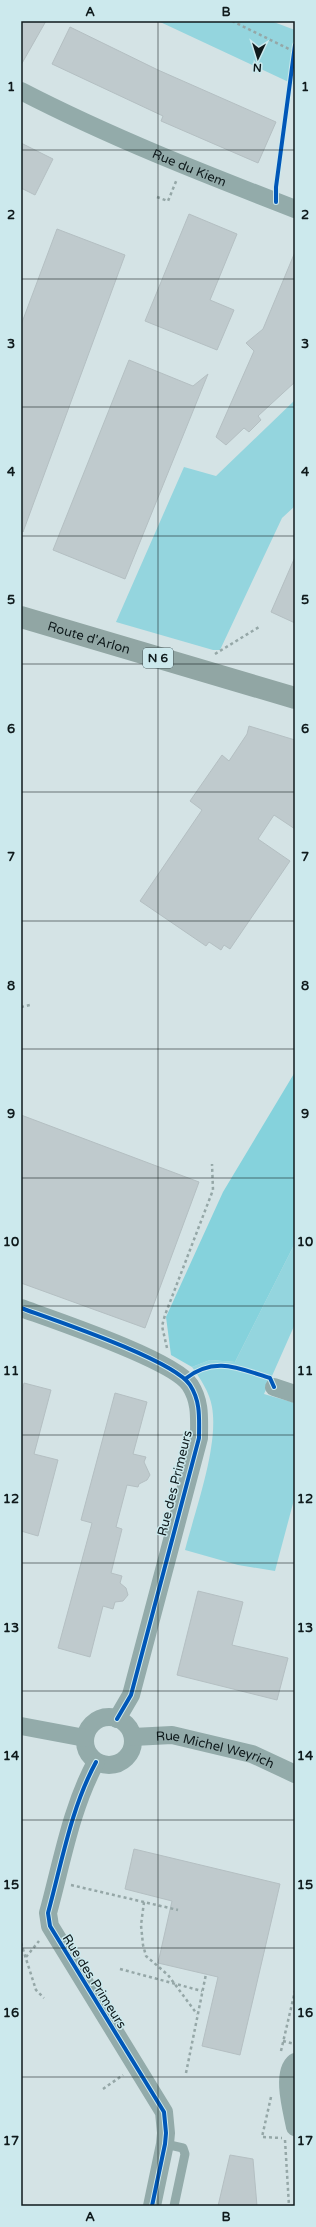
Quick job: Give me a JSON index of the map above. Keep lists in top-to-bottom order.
{
  "streets": {
    "main road": ["Route d'Arlon", "N 6"],
    "street": ["Rue du Kiem", "Rue des Primeurs", "Rue Michel Weyrich"]
  },
  "crossings": [
    ["Rue des Primeurs", "Rue Michel Weyrich"]
  ],
  "north": "bottom",
  "grid": {
    "columns": ["A", "B"],
    "rows": [
      "1",
      "2",
      "3",
      "4",
      "5",
      "6",
      "7",
      "8",
      "9",
      "10",
      "11",
      "12",
      "13",
      "14",
      "15",
      "16",
      "17"
    ]
  }
}
